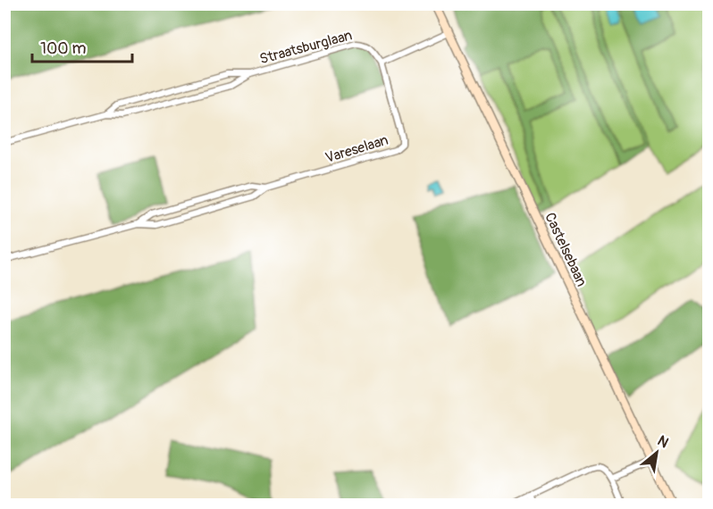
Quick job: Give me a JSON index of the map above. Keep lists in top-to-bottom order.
{
  "streets": {
    "street": ["Straatsburglaan", "Vareselaan", "Castelsebaan"]
  },
  "crossings": [
    ["Straatsburglaan", "Vareselaan"]
  ],
  "scale_bar": "100 m",
  "north": "top right"
}
